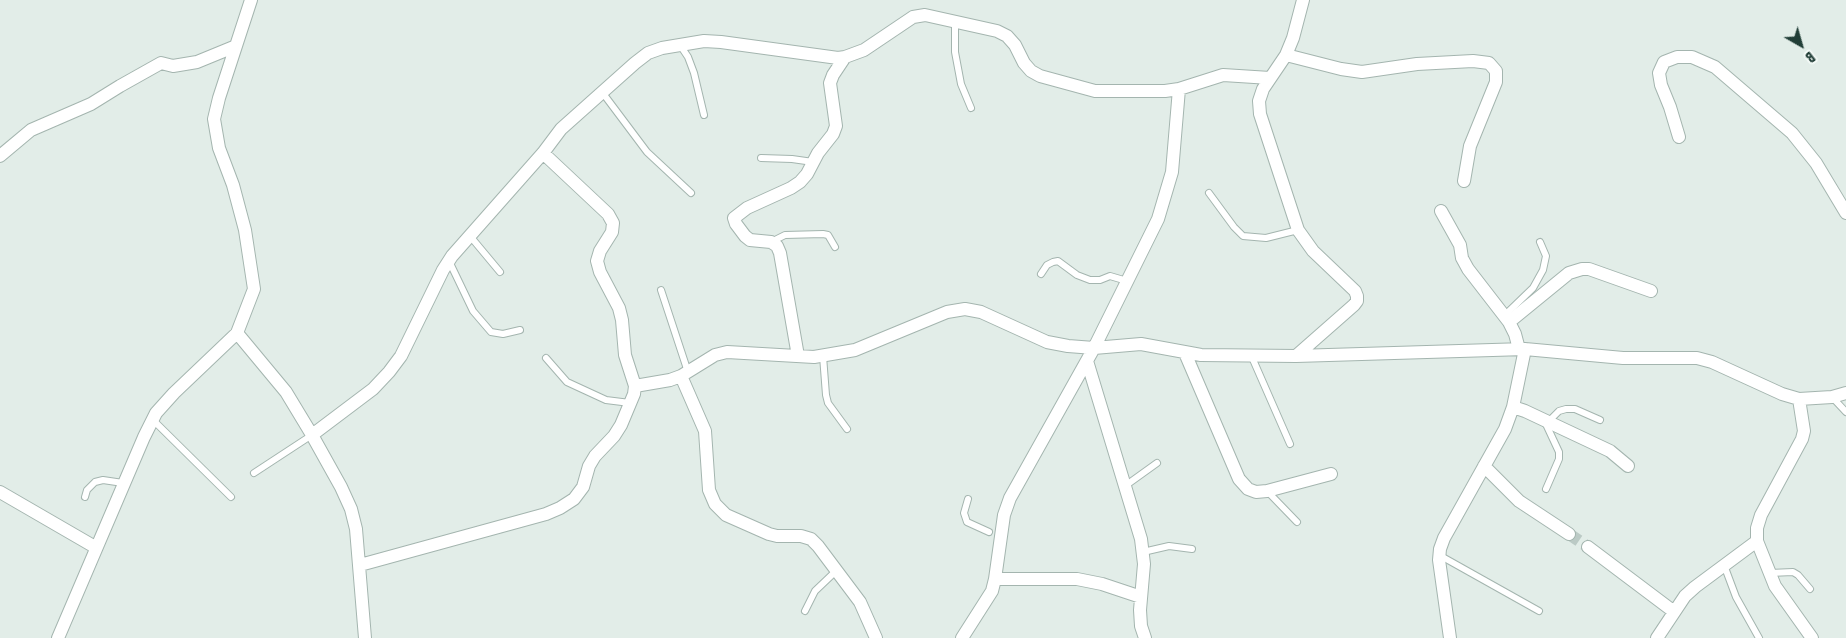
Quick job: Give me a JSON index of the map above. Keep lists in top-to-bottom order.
{
  "north": "bottom right"
}
